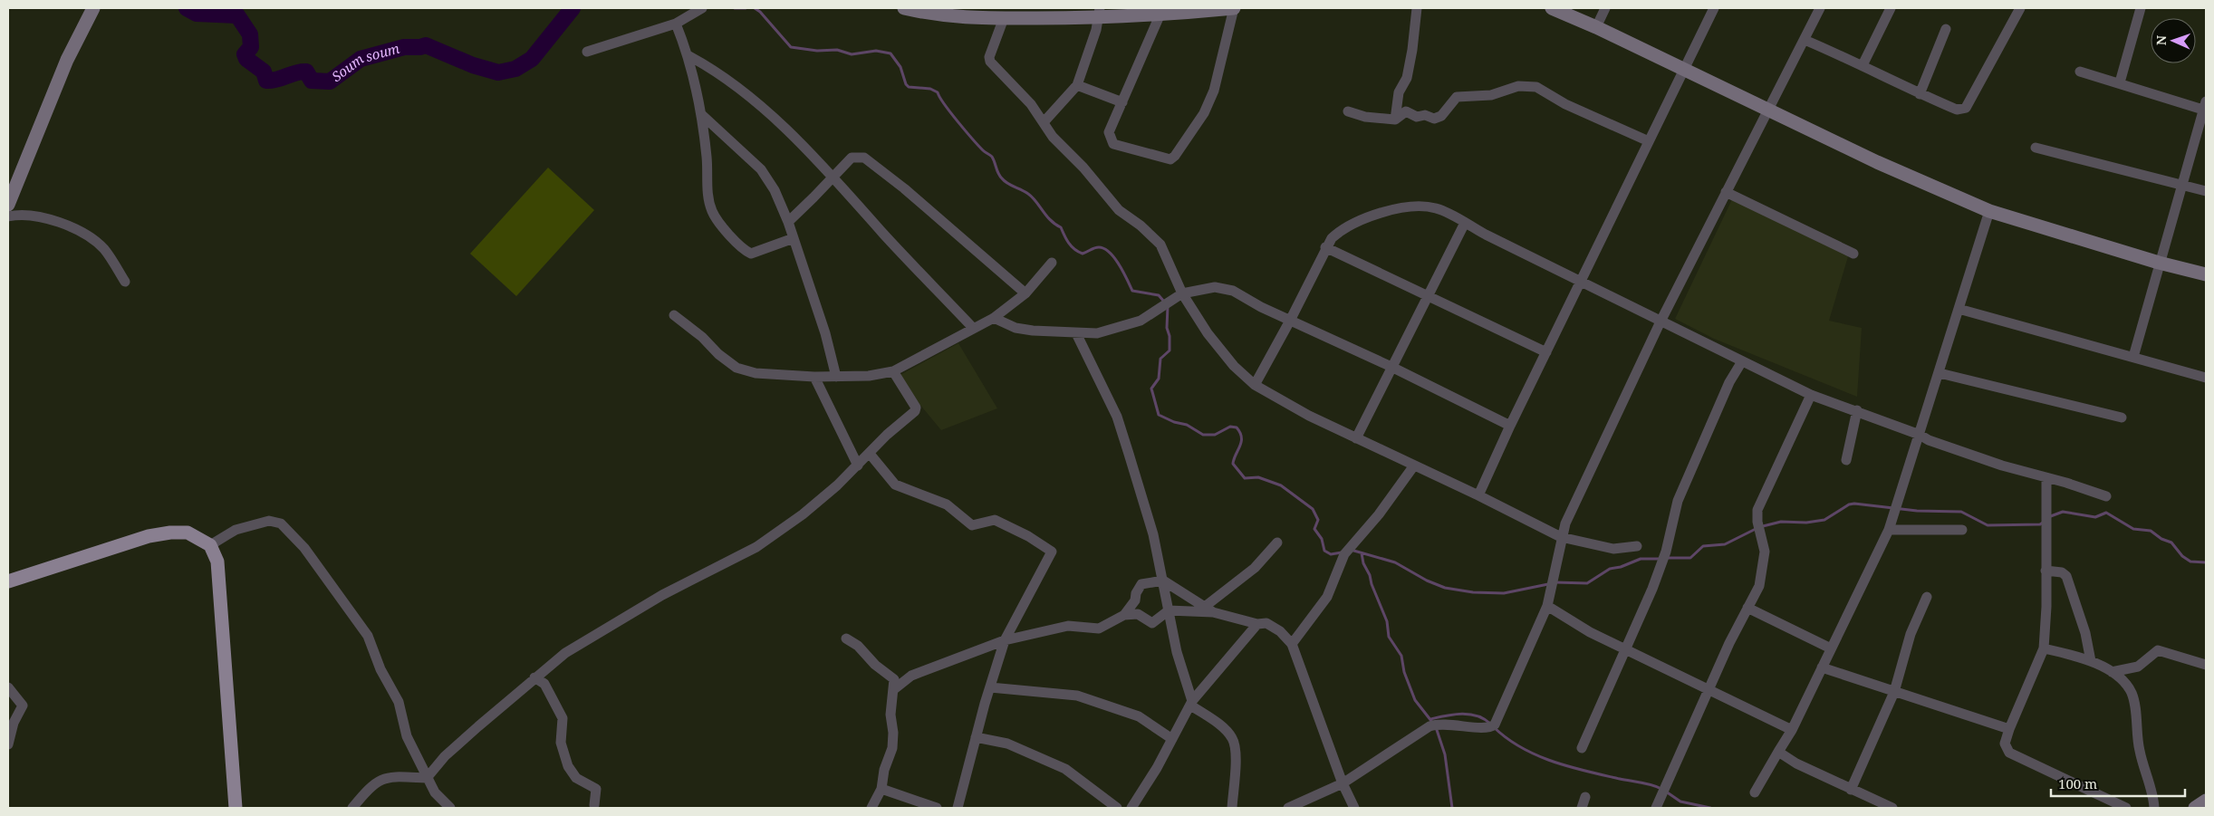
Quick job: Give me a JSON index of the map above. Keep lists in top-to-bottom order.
{
  "water": ["Soum soum"],
  "scale_bar": "100 m",
  "north": "left"
}
